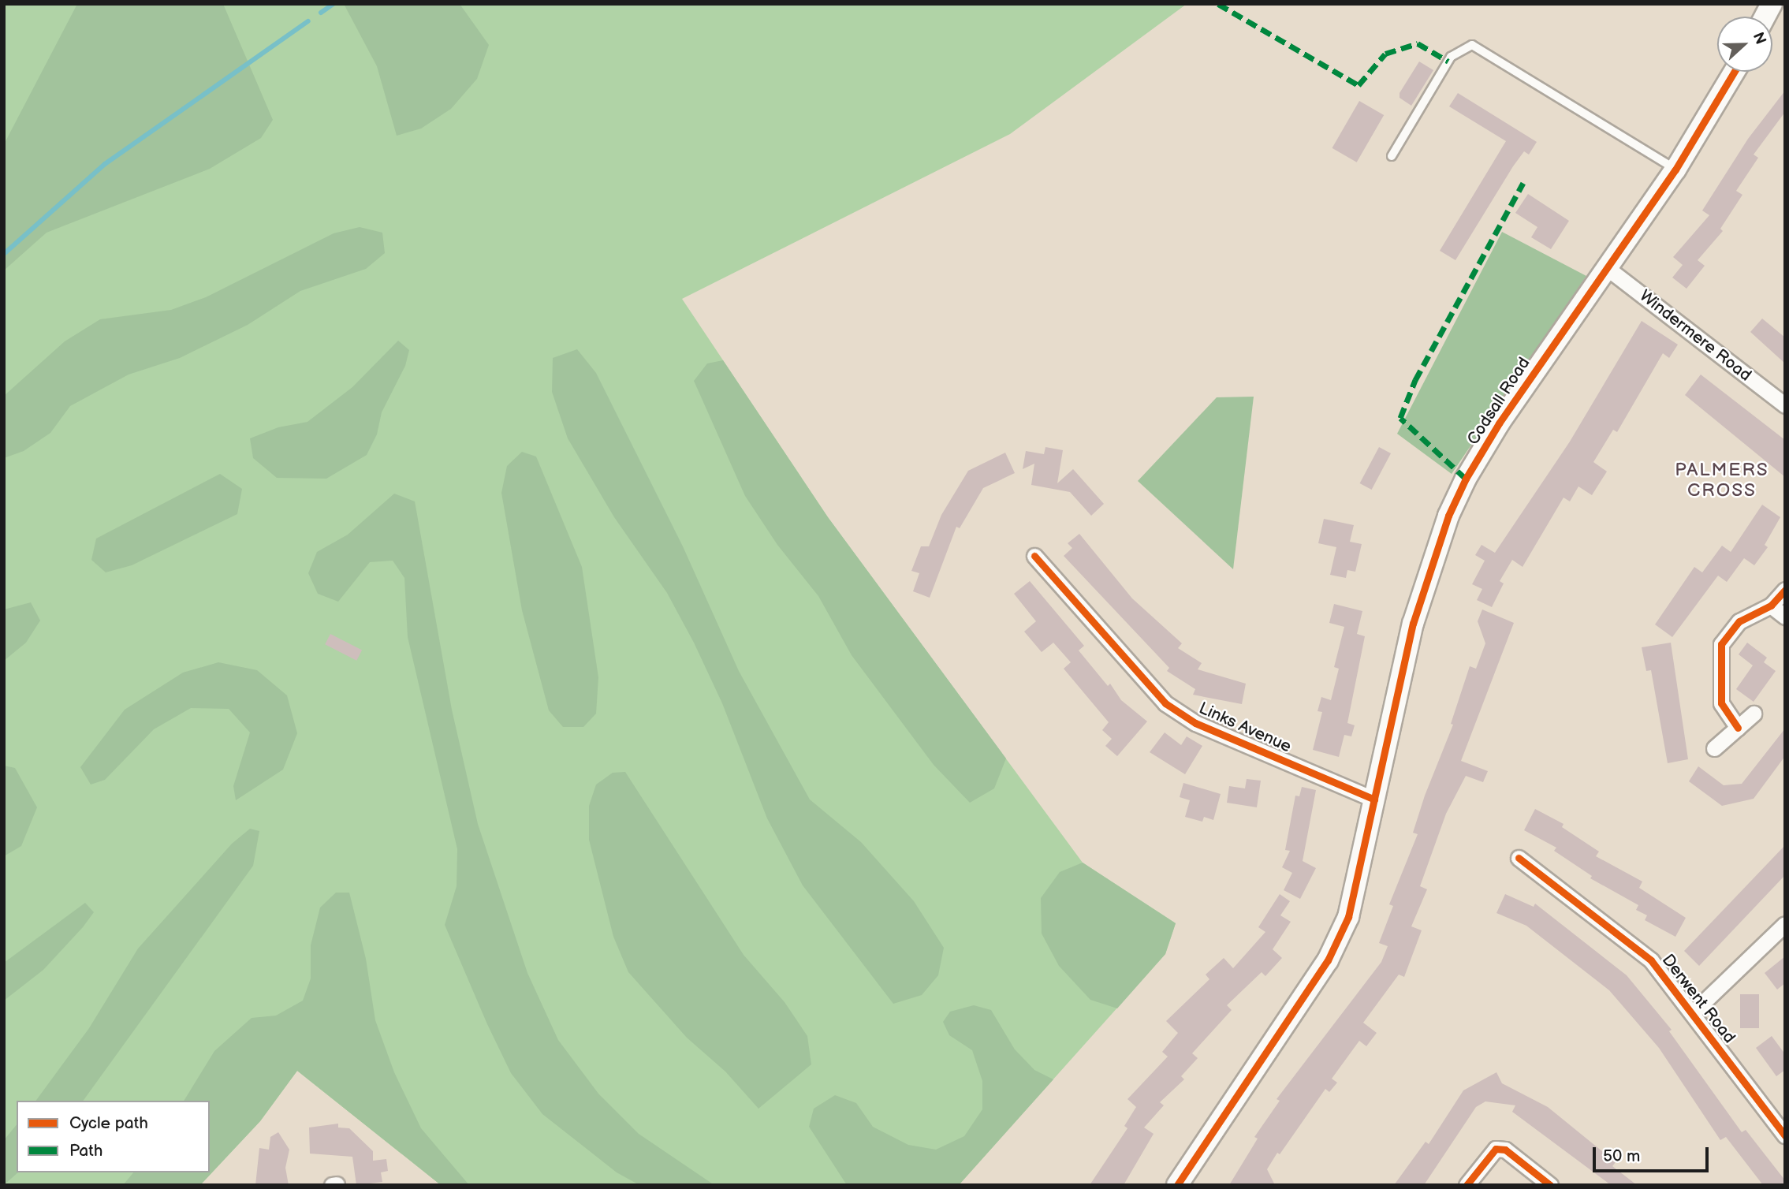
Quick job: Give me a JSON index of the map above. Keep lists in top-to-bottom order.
{
  "streets": {
    "street": [
      "Windermere Road",
      "Codsall Road",
      "Links Avenue",
      "Derwent Road"
    ]
  },
  "crossings": [
    ["Windermere Road", "Codsall Road"],
    ["Codsall Road", "Links Avenue"]
  ],
  "districts": ["PALMERS CROSS"],
  "legend": ["Cycle path", "Path"],
  "scale_bar": "50 m",
  "north": "right"
}
